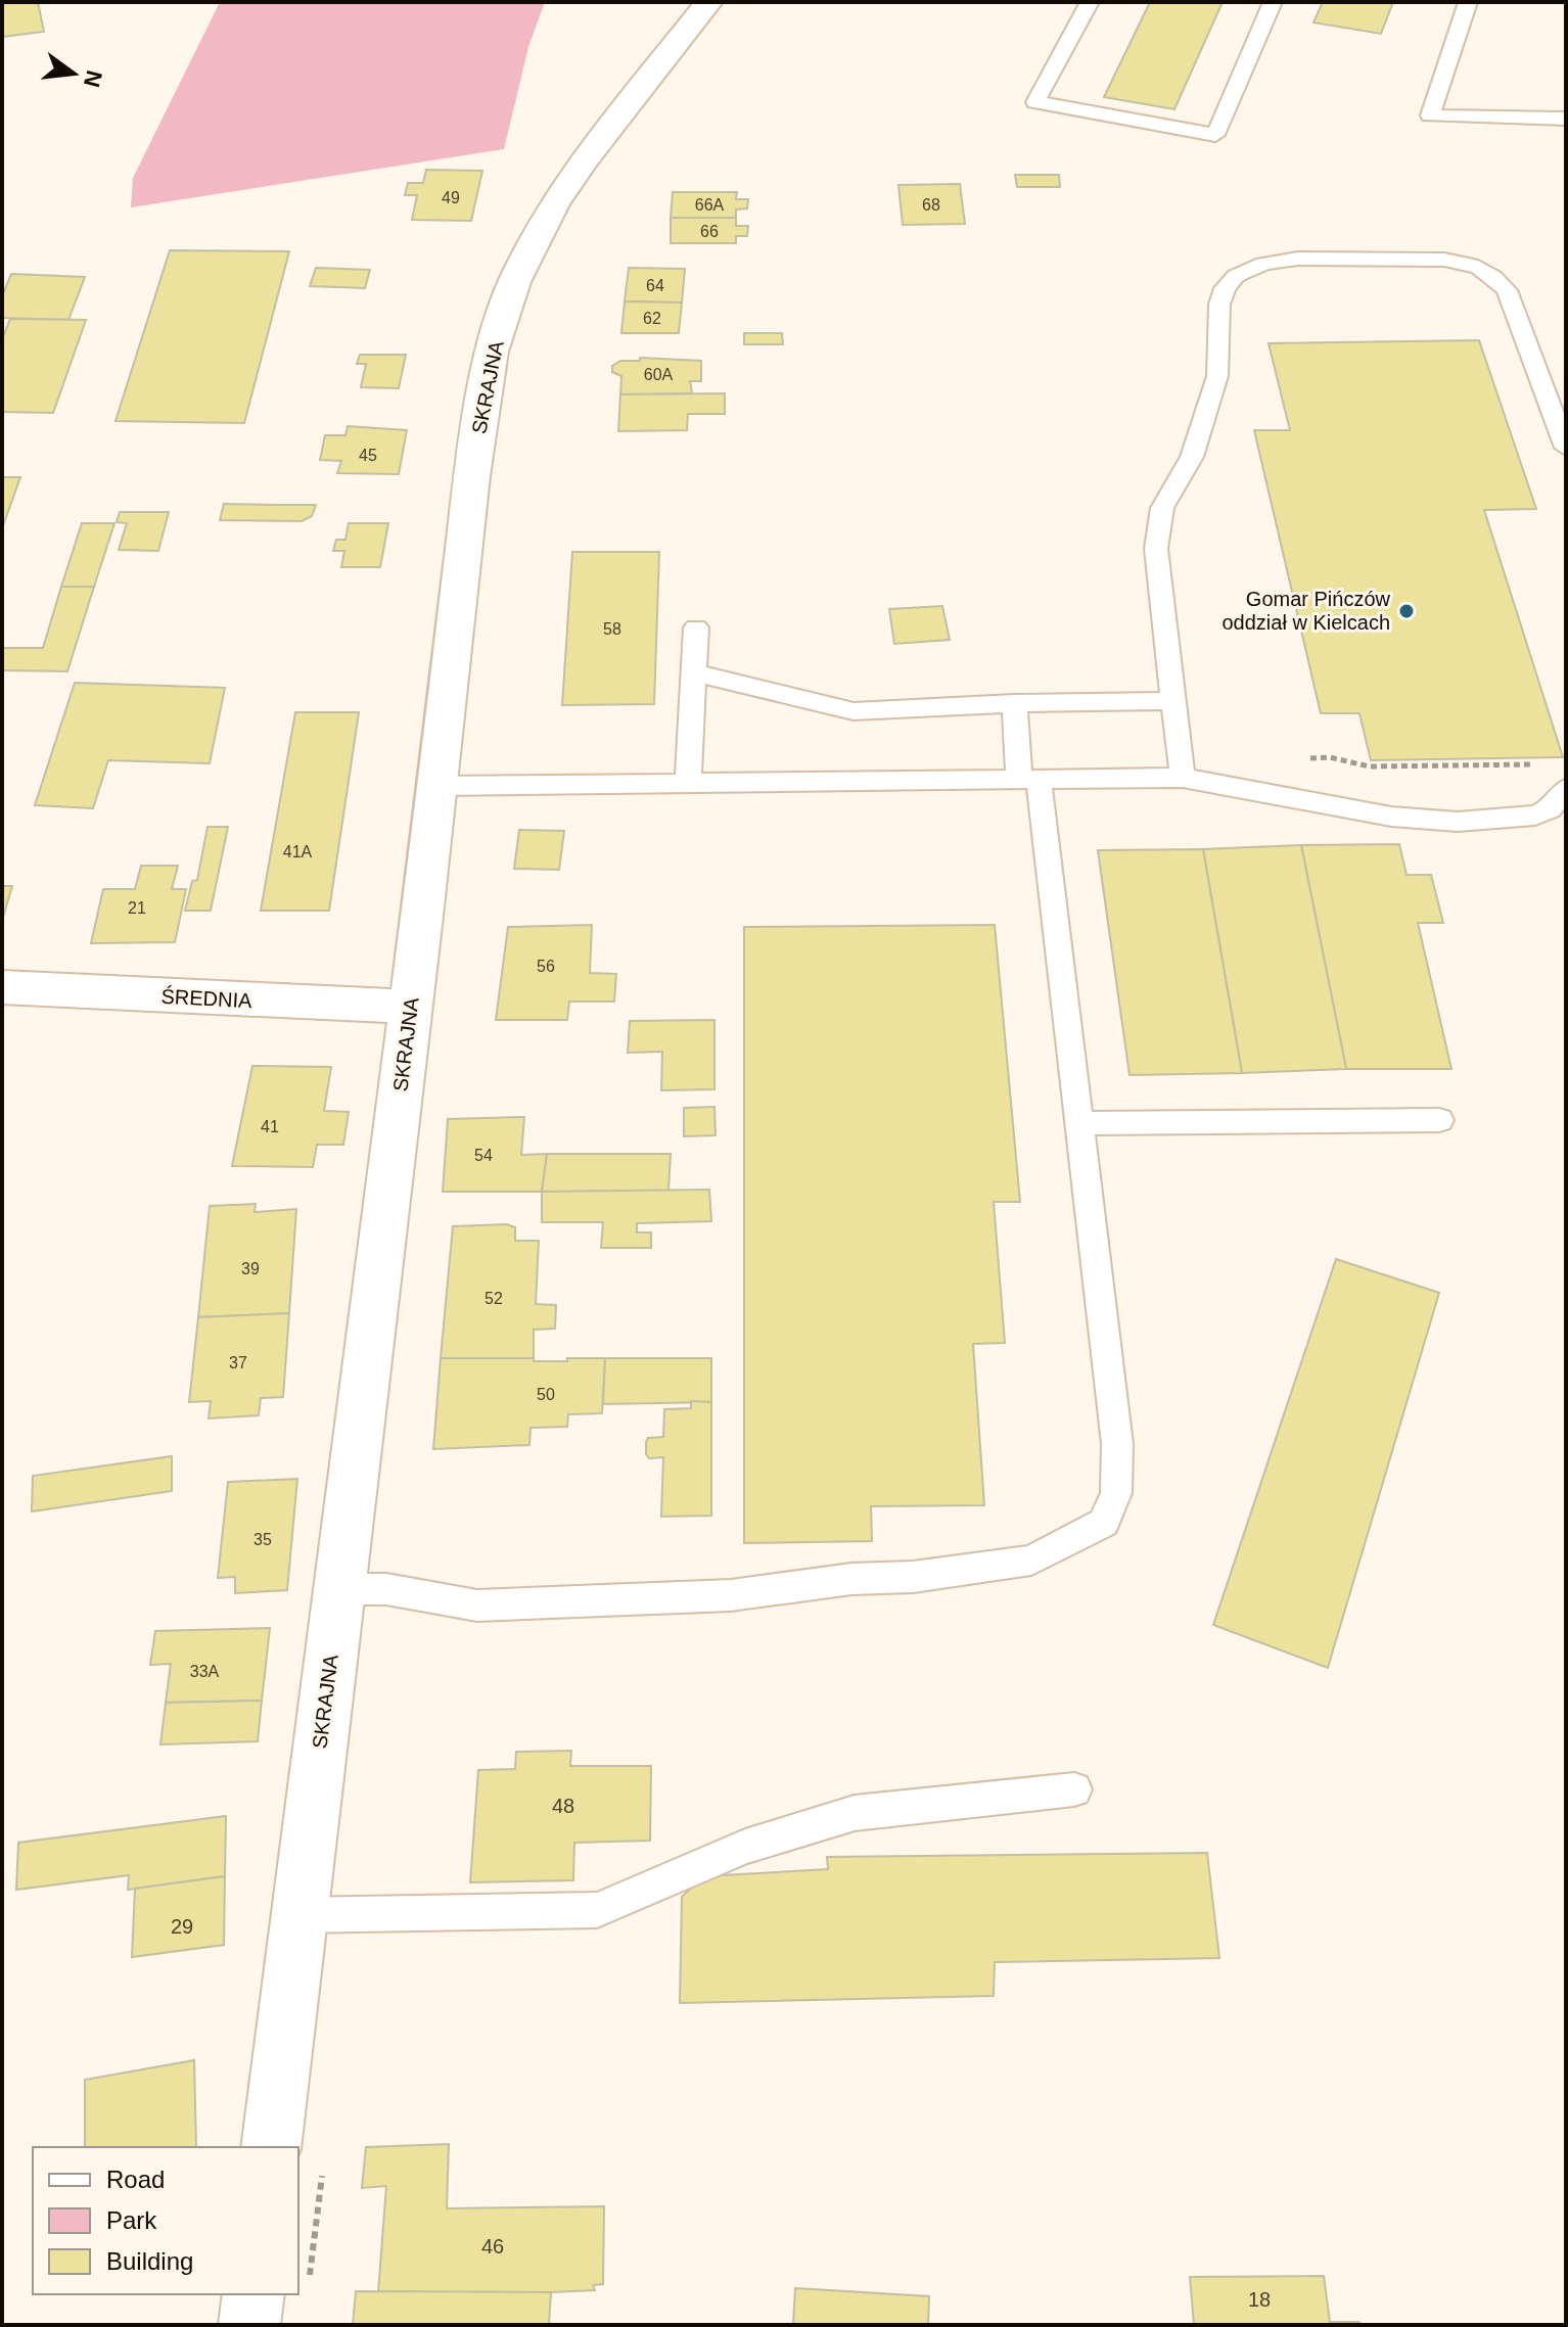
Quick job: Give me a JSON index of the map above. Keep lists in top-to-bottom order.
{
  "streets": {
    "street": ["SKRAJNA", "ŚREDNIA"]
  },
  "crossings": [
    ["SKRAJNA", "ŚREDNIA"]
  ],
  "places": ["Gomar Pińczów oddział w Kielcach"],
  "house_numbers": [
    "49",
    "66A",
    "68",
    "66",
    "64",
    "62",
    "60A",
    "45",
    "58",
    "41A",
    "21",
    "56",
    "41",
    "54",
    "39",
    "52",
    "37",
    "50",
    "35",
    "33A",
    "48",
    "29",
    "46",
    "18"
  ],
  "legend": ["Road", "Park", "Building"],
  "north": "right"
}
